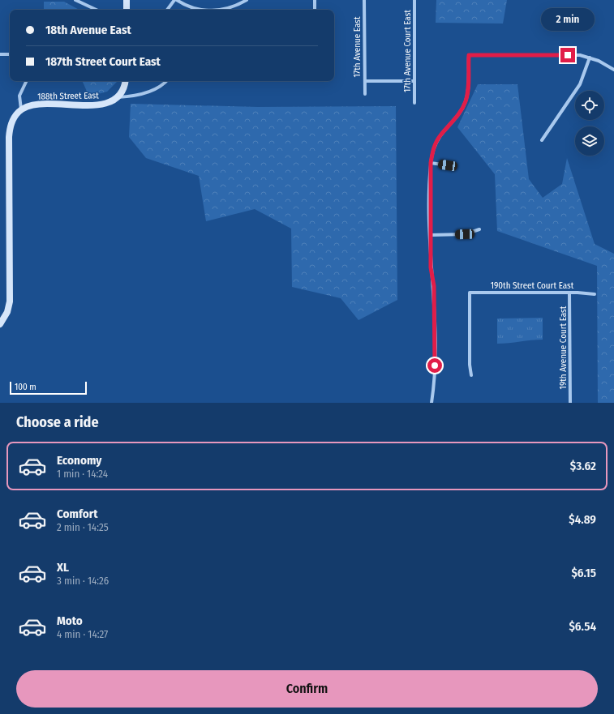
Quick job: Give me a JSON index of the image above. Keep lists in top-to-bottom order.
{
  "streets": {
    "street": [
      "17th Avenue East",
      "17th Avenue Court East",
      "188th Street East",
      "190th Street Court East",
      "19th Avenue Court East"
    ]
  },
  "crossings": [
    ["190th Street Court East", "19th Avenue Court East"]
  ],
  "scale_bar": "100 m",
  "page": {
    "bubble": "2 min",
    "banner": ["18th Avenue East", "187th Street Court East"],
    "scale": "100 m",
    "heading": "Choose a ride",
    "list": [
      {
        "name": "Economy",
        "note": "1 min · 14:24",
        "value": "$3.62"
      },
      {
        "name": "Comfort",
        "note": "2 min · 14:25",
        "value": "$4.89"
      },
      {
        "name": "XL",
        "note": "3 min · 14:26",
        "value": "$6.15"
      },
      {
        "name": "Moto",
        "note": "4 min · 14:27",
        "value": "$6.54"
      }
    ],
    "buttons": "Confirm"
  }
}
